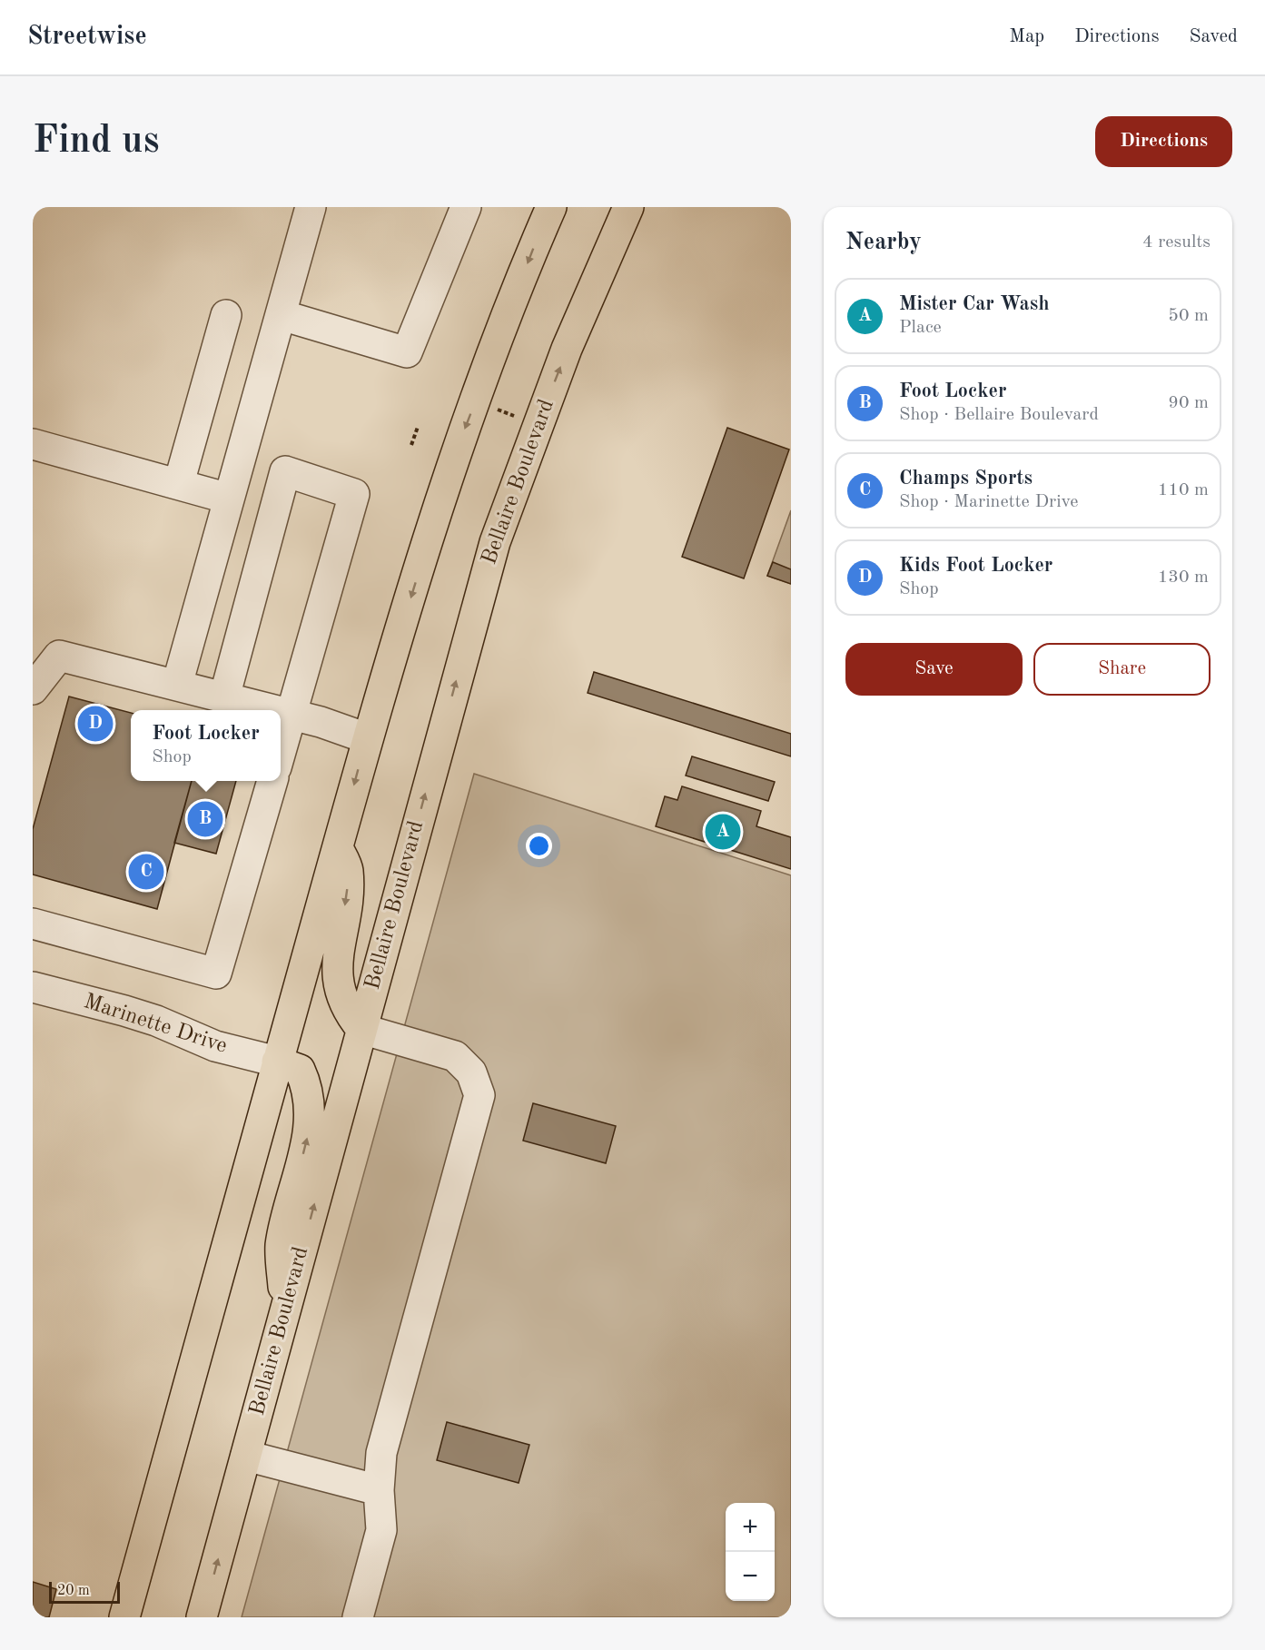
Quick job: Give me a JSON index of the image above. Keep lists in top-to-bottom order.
{
  "streets": {
    "main road": ["Bellaire Boulevard"],
    "street": ["Marinette Drive"]
  },
  "scale_bar": "20 m",
  "page": {
    "header": "Streetwise",
    "nav": ["Map", "Directions", "Saved"],
    "buttons": [
      "Directions",
      ["Save", "Share"]
    ],
    "title": "Find us",
    "heading": ["Nearby", "4 results"],
    "list": [
      {
        "mark": "A",
        "name": "Mister Car Wash",
        "note": "Place",
        "value": "50 m"
      },
      {
        "mark": "B",
        "name": "Foot Locker",
        "note": "Shop · Bellaire Boulevard",
        "value": "90 m"
      },
      {
        "mark": "C",
        "name": "Champs Sports",
        "note": "Shop · Marinette Drive",
        "value": "110 m"
      },
      {
        "mark": "D",
        "name": "Kids Foot Locker",
        "note": "Shop",
        "value": "130 m"
      }
    ],
    "pins": [
      "D",
      "B",
      "A",
      "C"
    ],
    "popup": ["Foot Locker", "Shop"],
    "map_buttons": ["+", "−"],
    "scale": "20 m"
  }
}
